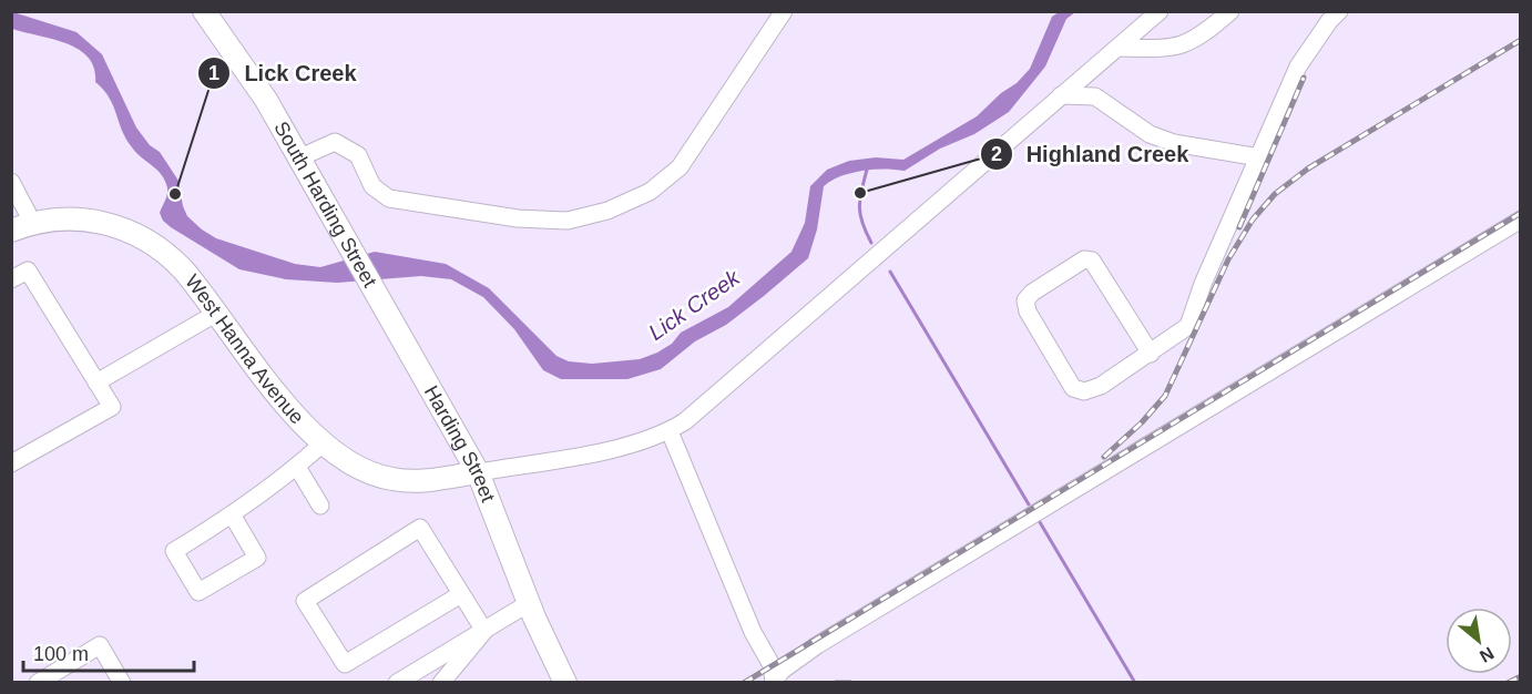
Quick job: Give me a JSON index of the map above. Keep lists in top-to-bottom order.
{
  "streets": {
    "main road": ["South Harding Street", "West Hanna Avenue", "Harding Street"]
  },
  "crossings": [
    ["South Harding Street", "Harding Street"],
    ["West Hanna Avenue", "Harding Street"]
  ],
  "water": ["Lick Creek"],
  "places": ["Highland Creek", "Lick Creek"],
  "scale_bar": "100 m",
  "north": "bottom right"
}
